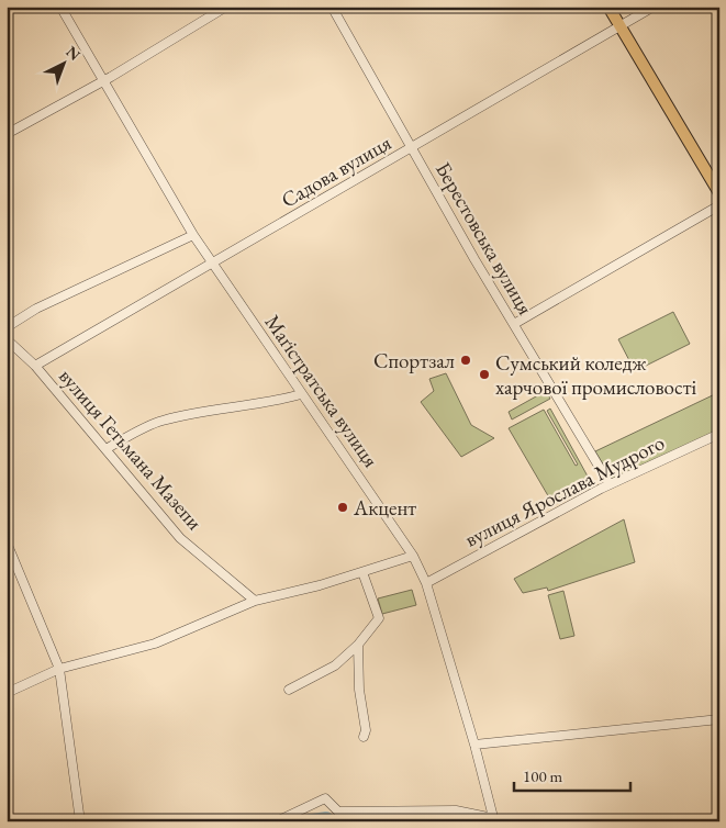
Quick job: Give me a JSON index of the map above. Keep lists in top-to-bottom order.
{
  "streets": {
    "street": [
      "Садова вулиця",
      "Берестовська вулиця",
      "Маґістратська вулиця",
      "вулиця Гетьмана Мазепи",
      "вулиця Ярослава Мудрого"
    ]
  },
  "crossings": [
    ["Садова вулиця", "Берестовська вулиця"],
    ["Садова вулиця", "Маґістратська вулиця"],
    ["Садова вулиця", "вулиця Гетьмана Мазепи"],
    ["Берестовська вулиця", "вулиця Ярослава Мудрого"],
    ["Маґістратська вулиця", "вулиця Ярослава Мудрого"]
  ],
  "places": ["Спортзал", "Сумський коледж харчової промисловості", "Акцент"],
  "scale_bar": "100 m",
  "north": "top right"
}
